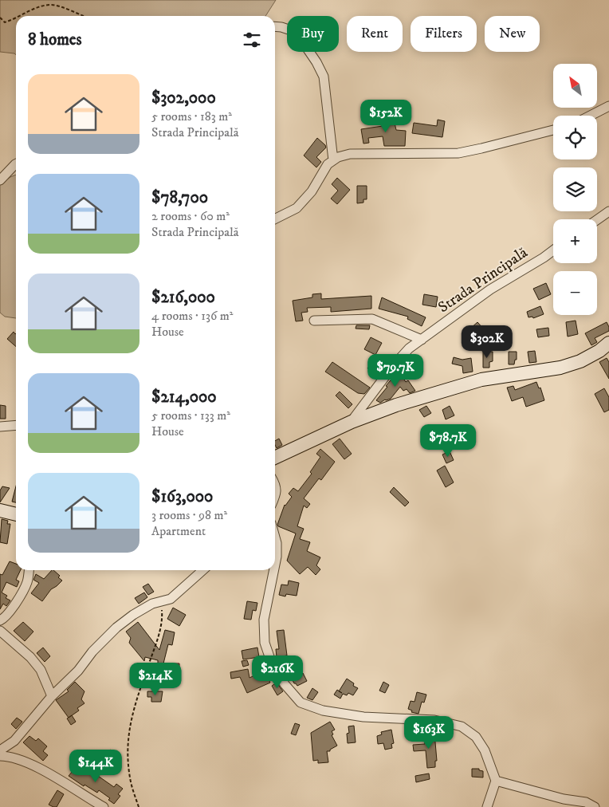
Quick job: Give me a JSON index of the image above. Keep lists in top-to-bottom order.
{
  "streets": {
    "street": ["Strada Principală"]
  },
  "north": "top left",
  "page": {
    "chip": [
      "Buy",
      "Rent",
      "Filters",
      "New"
    ],
    "heading": "8 homes",
    "map_buttons": ["+", "−"],
    "list": [
      {
        "name": "$302,000",
        "note": "5 rooms · 183 m² · Strada Principală"
      },
      {
        "name": "$78,700",
        "note": "2 rooms · 60 m² · Strada Principală"
      },
      {
        "name": "$216,000",
        "note": "4 rooms · 136 m² · House"
      },
      {
        "name": "$214,000",
        "note": "5 rooms · 133 m² · House"
      },
      {
        "name": "$163,000",
        "note": "3 rooms · 98 m² · Apartment"
      }
    ],
    "price": [
      "$152K",
      "$302K",
      "$79.7K",
      "$78.7K",
      "$216K",
      "$214K",
      "$163K",
      "$144K"
    ]
  }
}
